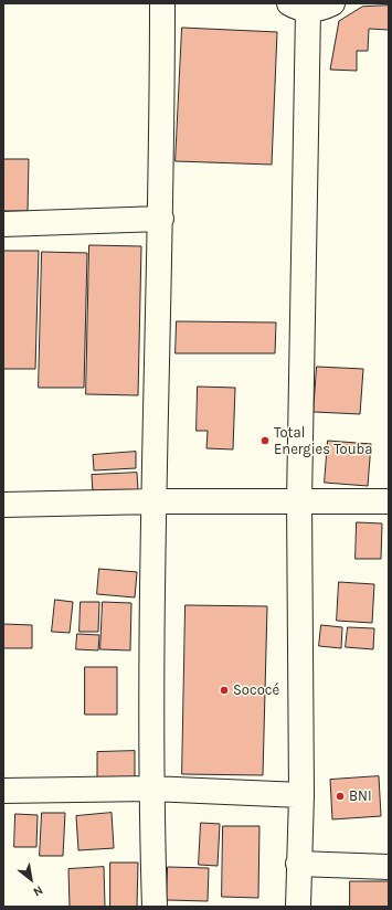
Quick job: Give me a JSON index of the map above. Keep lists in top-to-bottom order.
{
  "places": ["Total Energies Touba", "Sococé", "BNI"],
  "north": "bottom right"
}
